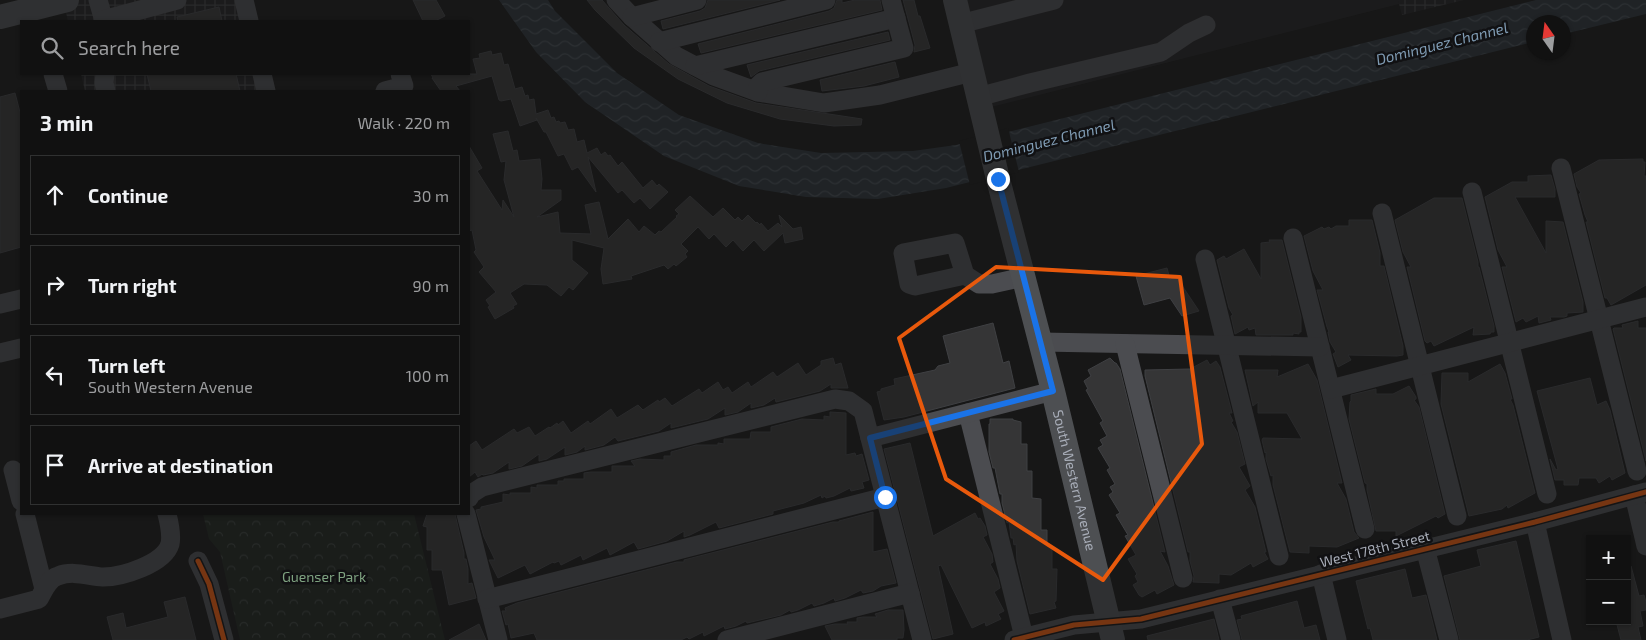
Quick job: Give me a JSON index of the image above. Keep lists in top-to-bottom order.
{
  "streets": {
    "main road": ["South Western Avenue"],
    "street": ["West 178th Street"]
  },
  "crossings": [
    ["South Western Avenue", "West 178th Street"]
  ],
  "water": ["Dominguez Channel"],
  "parks": ["Guenser Park"],
  "north": "top",
  "page": {
    "search": "Search here",
    "heading": ["3 min", "Walk · 220 m"],
    "list": [
      ["Continue", "30 m"],
      ["Turn right", "90 m"],
      ["Turn left", "South Western Avenue", "100 m"],
      "Arrive at destination"
    ],
    "map_buttons": ["+", "−"]
  }
}
